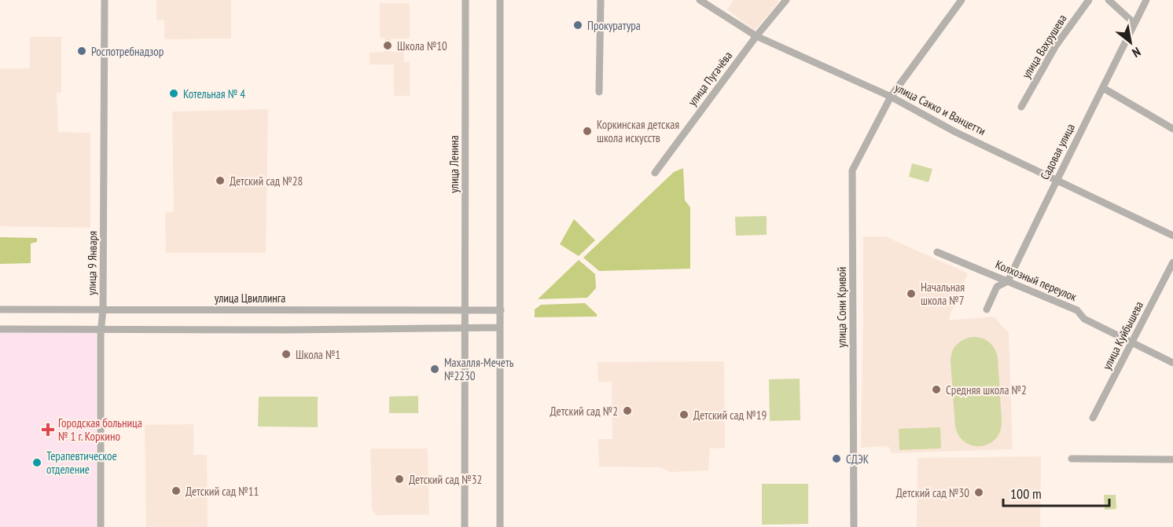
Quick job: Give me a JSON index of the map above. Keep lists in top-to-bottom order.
{
  "streets": {
    "street": [
      "улица Вахрушева",
      "улица Пугачёва",
      "улица Сакко и Ванцетти",
      "Садовая улица",
      "улица Ленина",
      "улица 9 Января",
      "Колхозный переулок",
      "улица Цвиллинга",
      "улица Сони Кривой",
      "улица Куйбышева"
    ]
  },
  "crossings": [
    ["улица Пугачёва", "улица Сакко и Ванцетти"],
    ["улица Сакко и Ванцетти", "Садовая улица"],
    ["улица Сакко и Ванцетти", "улица Сони Кривой"],
    ["Садовая улица", "Колхозный переулок"],
    ["улица Ленина", "улица Цвиллинга"],
    ["улица 9 Января", "улица Цвиллинга"],
    ["Колхозный переулок", "улица Куйбышева"]
  ],
  "places": {
    "other": [
      "Прокуратура",
      "Школа №10",
      "Роспотребнадзор",
      "Котельная № 4",
      "Коркинская детская школа искусств",
      "Детский сад №28",
      "Начальная школа №7",
      "Школа №1",
      "Махалля-Мечеть №2230",
      "Средняя школа №2",
      "Детский сад №2",
      "Детский сад №19",
      "СДЭК",
      "Терапевтическое отделение",
      "Детский сад №32",
      "Детский сад №11",
      "Детский сад №30"
    ],
    "health": ["Городская больница № 1 г. Коркино"]
  },
  "scale_bar": "100 m",
  "north": "bottom right"
}
